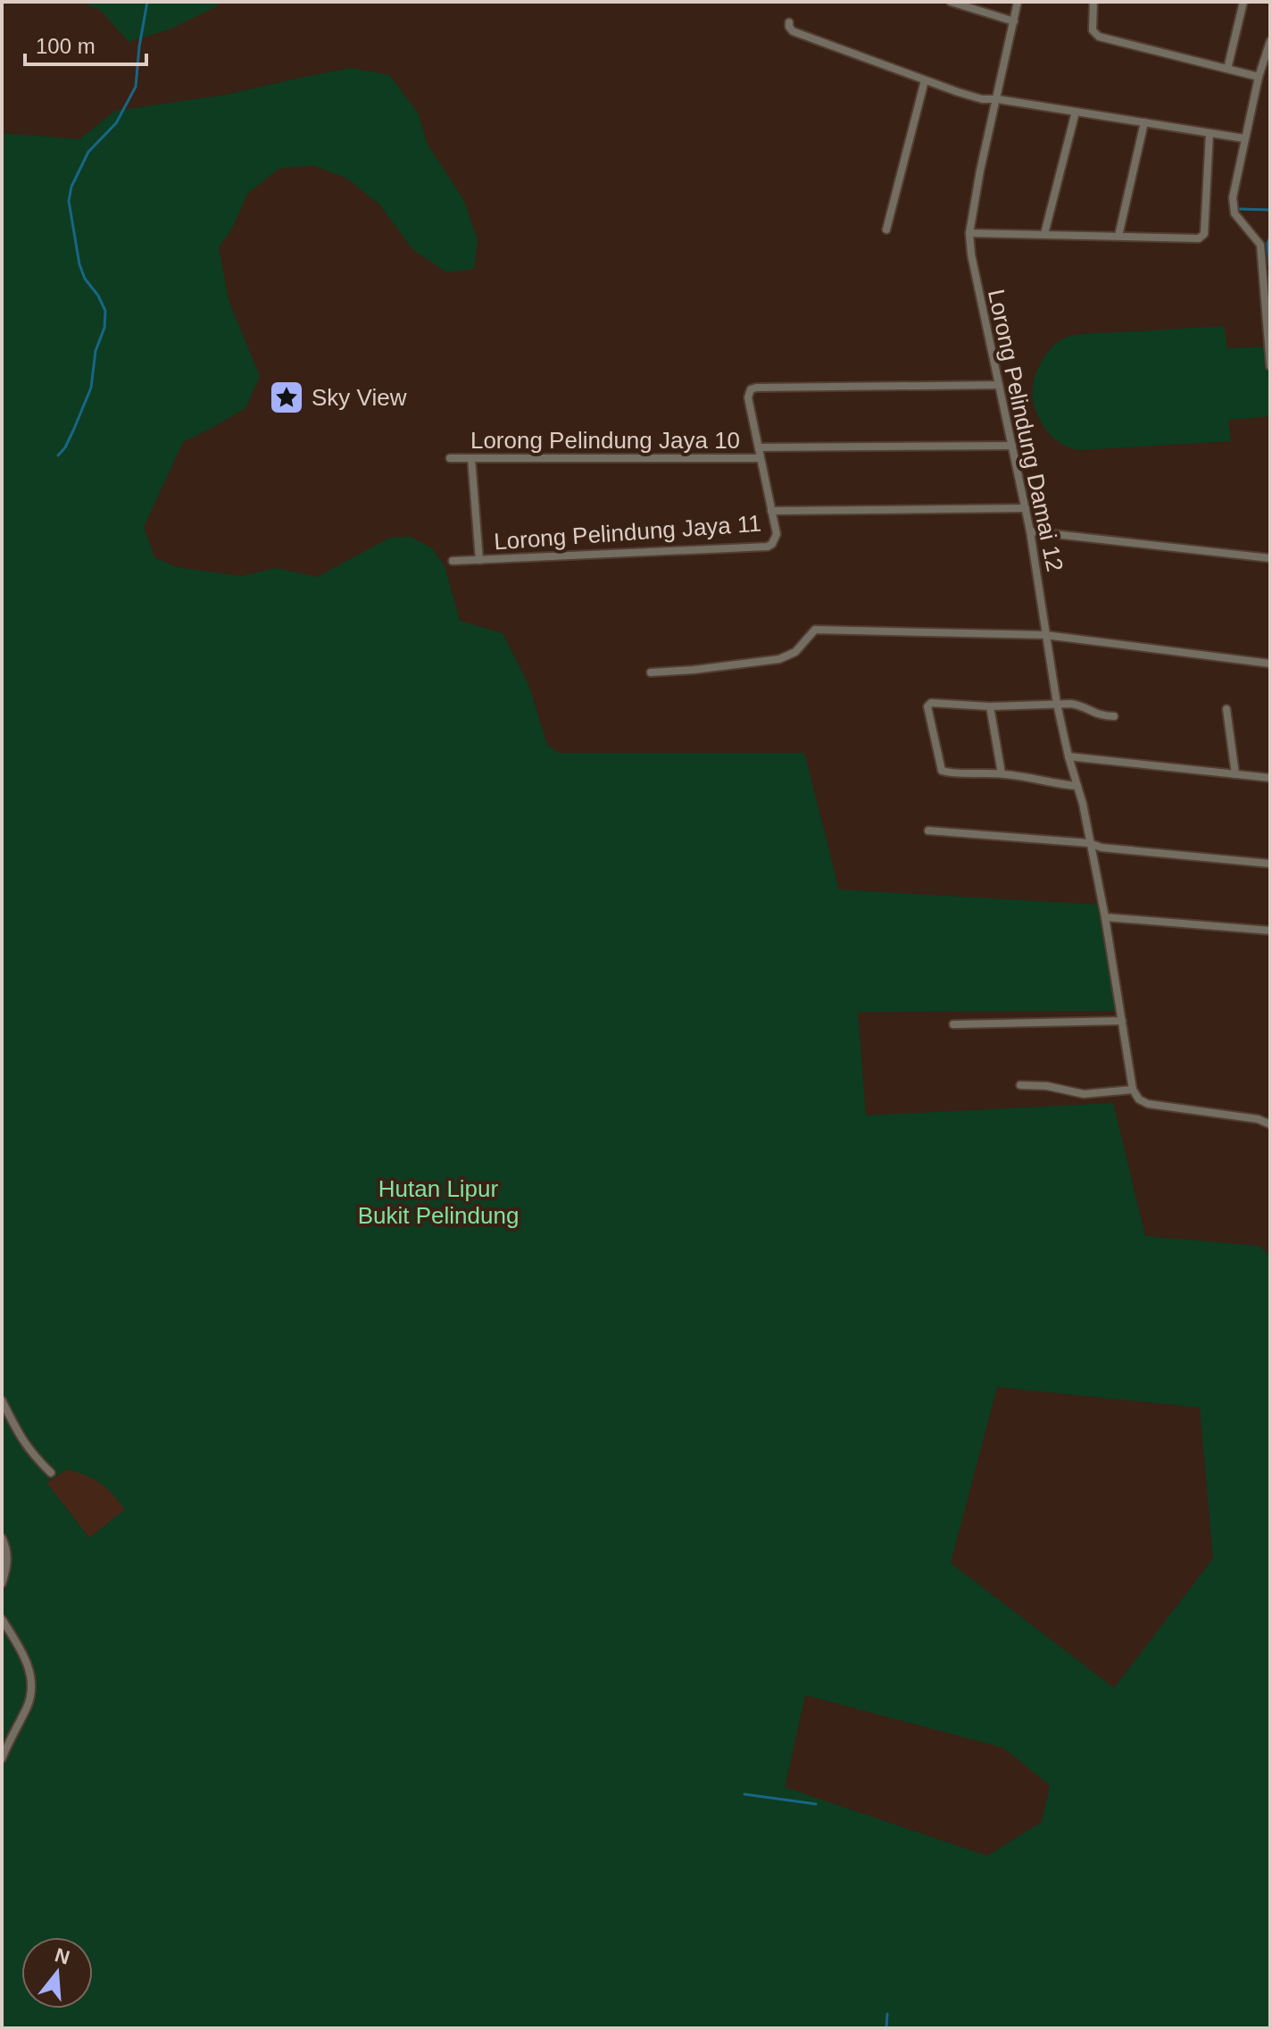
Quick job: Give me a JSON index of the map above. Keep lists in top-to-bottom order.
{
  "streets": {
    "street": ["Lorong Pelindung Damai 12", "Lorong Pelindung Jaya 10", "Lorong Pelindung Jaya 11"]
  },
  "parks": ["Hutan Lipur Bukit Pelindung"],
  "places": {
    "place": ["Sky View"]
  },
  "scale_bar": "100 m",
  "north": "top"
}
